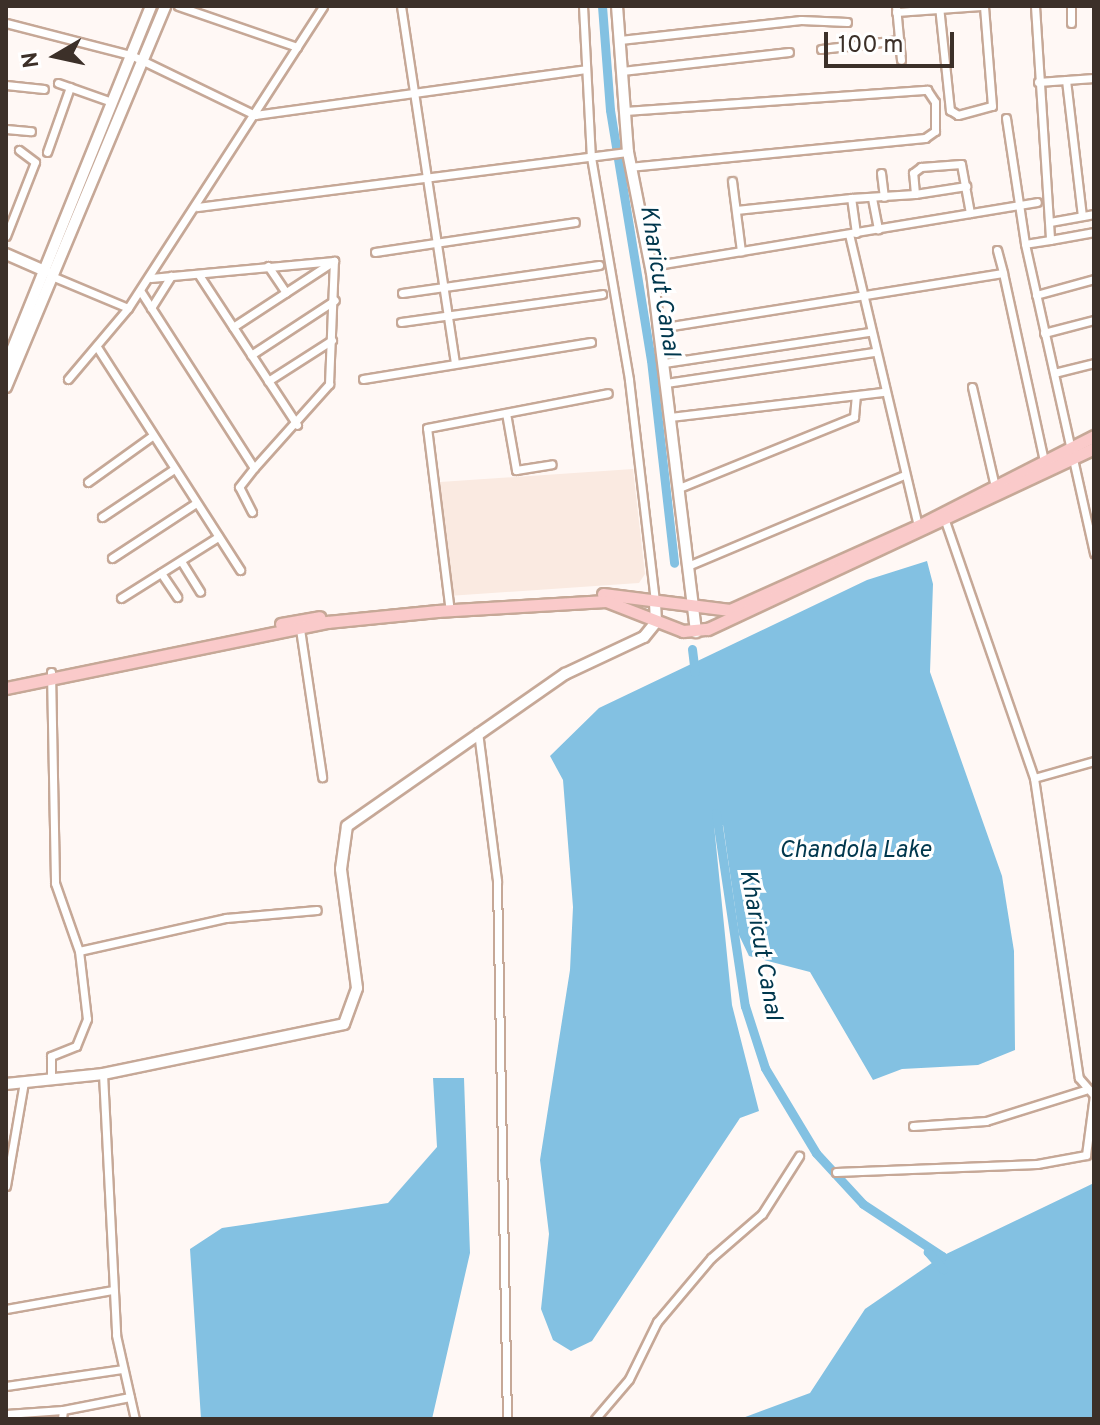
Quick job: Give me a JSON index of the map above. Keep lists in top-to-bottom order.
{
  "water": ["Kharicut Canal", "Chandola Lake"],
  "scale_bar": "100 m",
  "north": "left"
}
